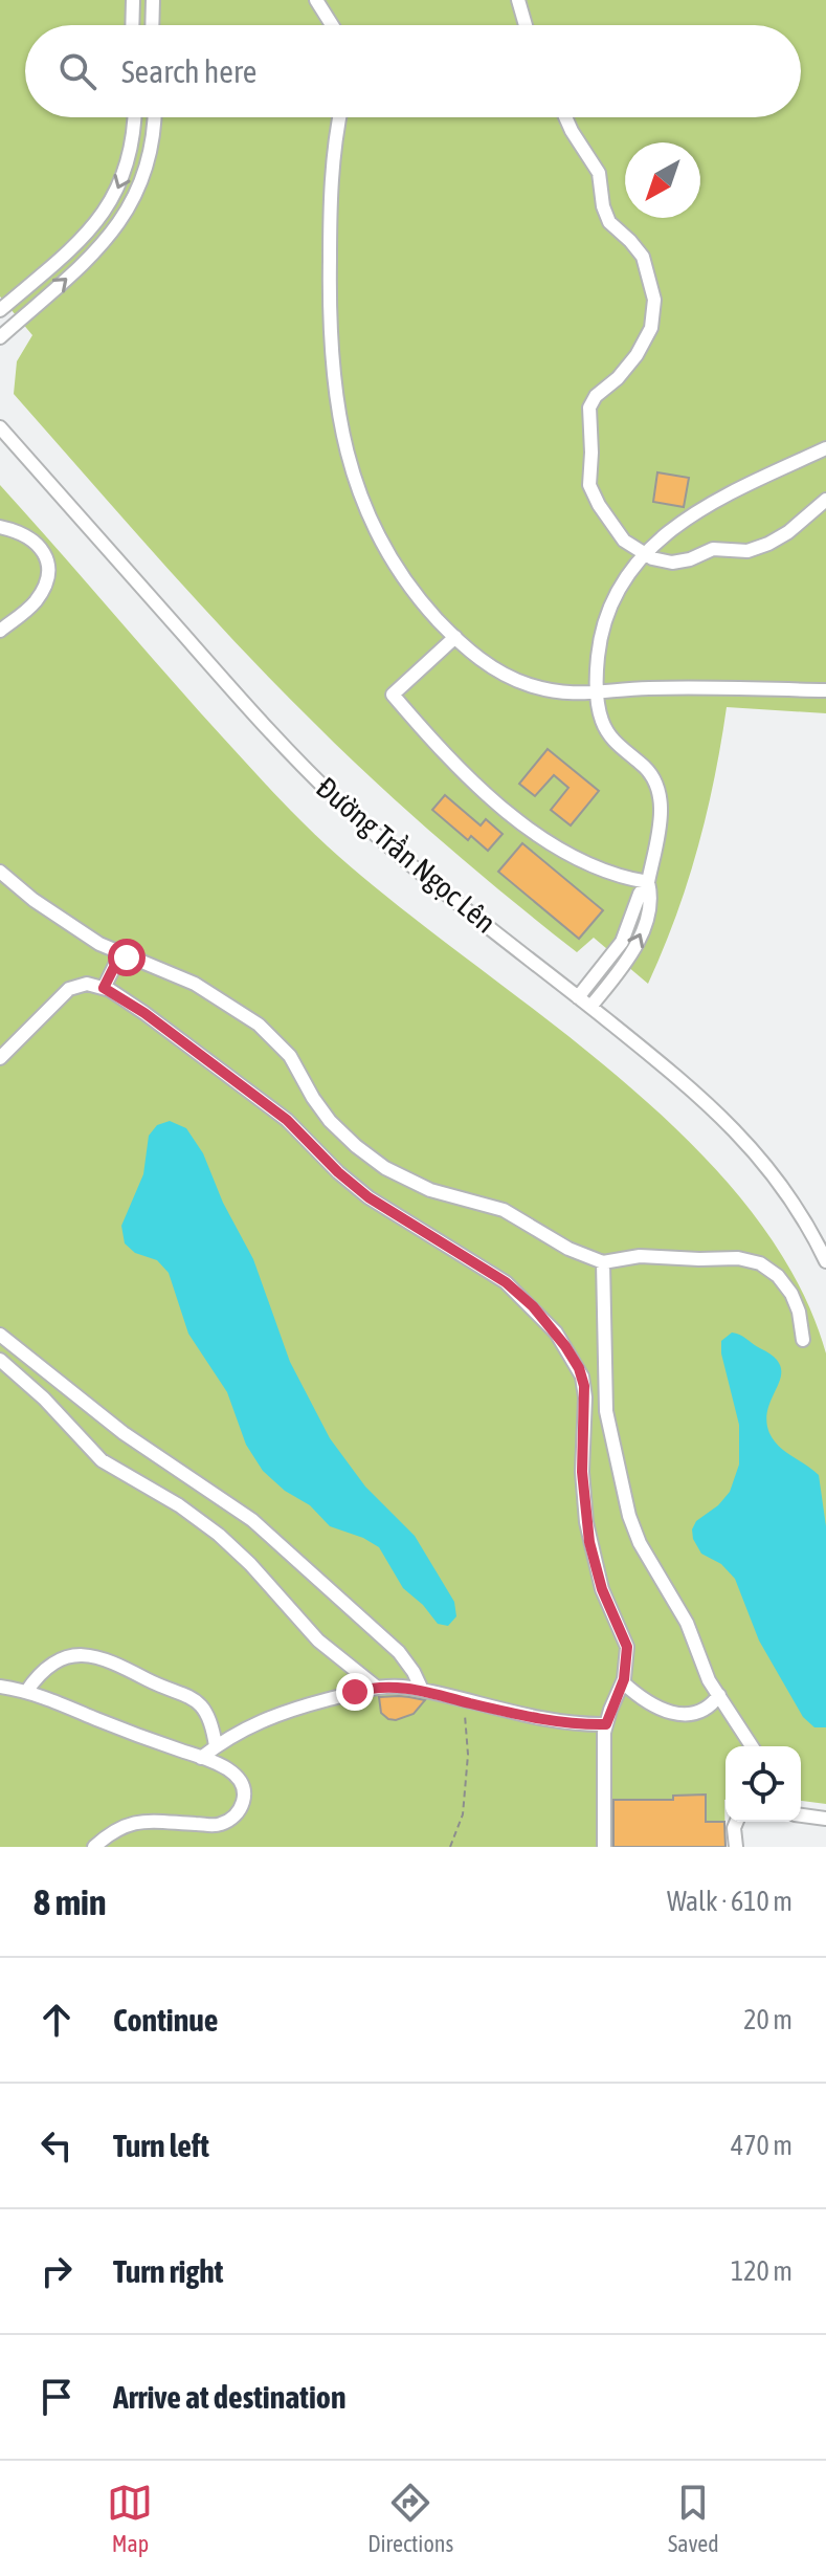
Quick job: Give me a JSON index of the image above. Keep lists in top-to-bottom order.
{
  "streets": {
    "street": ["Đường Trần Ngọc Lên"]
  },
  "north": "bottom left",
  "page": {
    "search": "Search here",
    "heading": ["8 min", "Walk · 610 m"],
    "list": [
      ["Continue", "20 m"],
      ["Turn left", "470 m"],
      ["Turn right", "120 m"],
      "Arrive at destination"
    ],
    "nav": ["Map", "Directions", "Saved"]
  }
}
